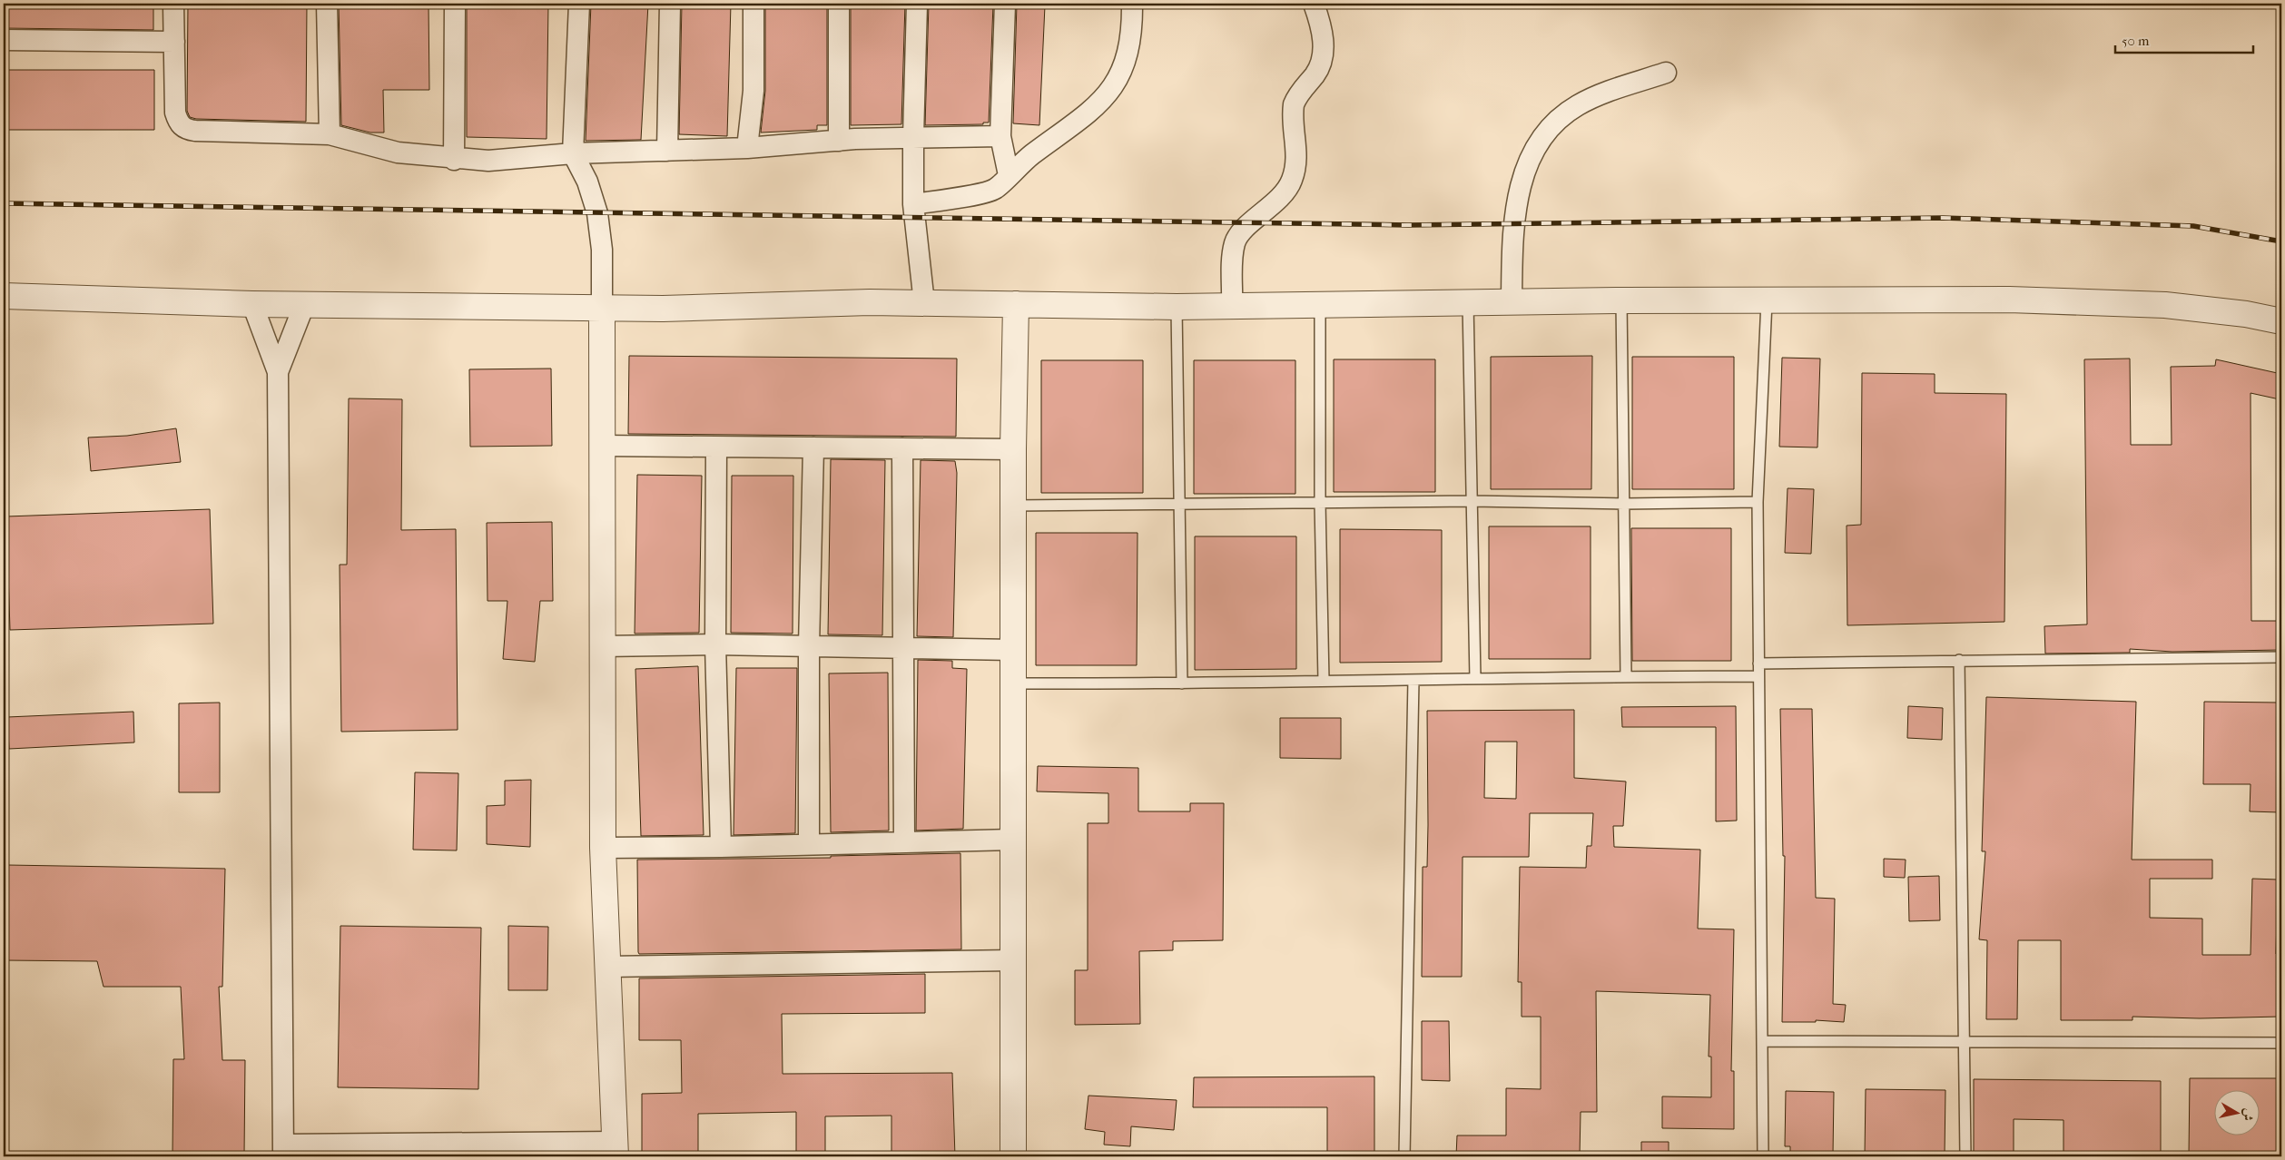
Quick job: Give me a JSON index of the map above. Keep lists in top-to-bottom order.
{
  "scale_bar": "50 m",
  "north": "right"
}
